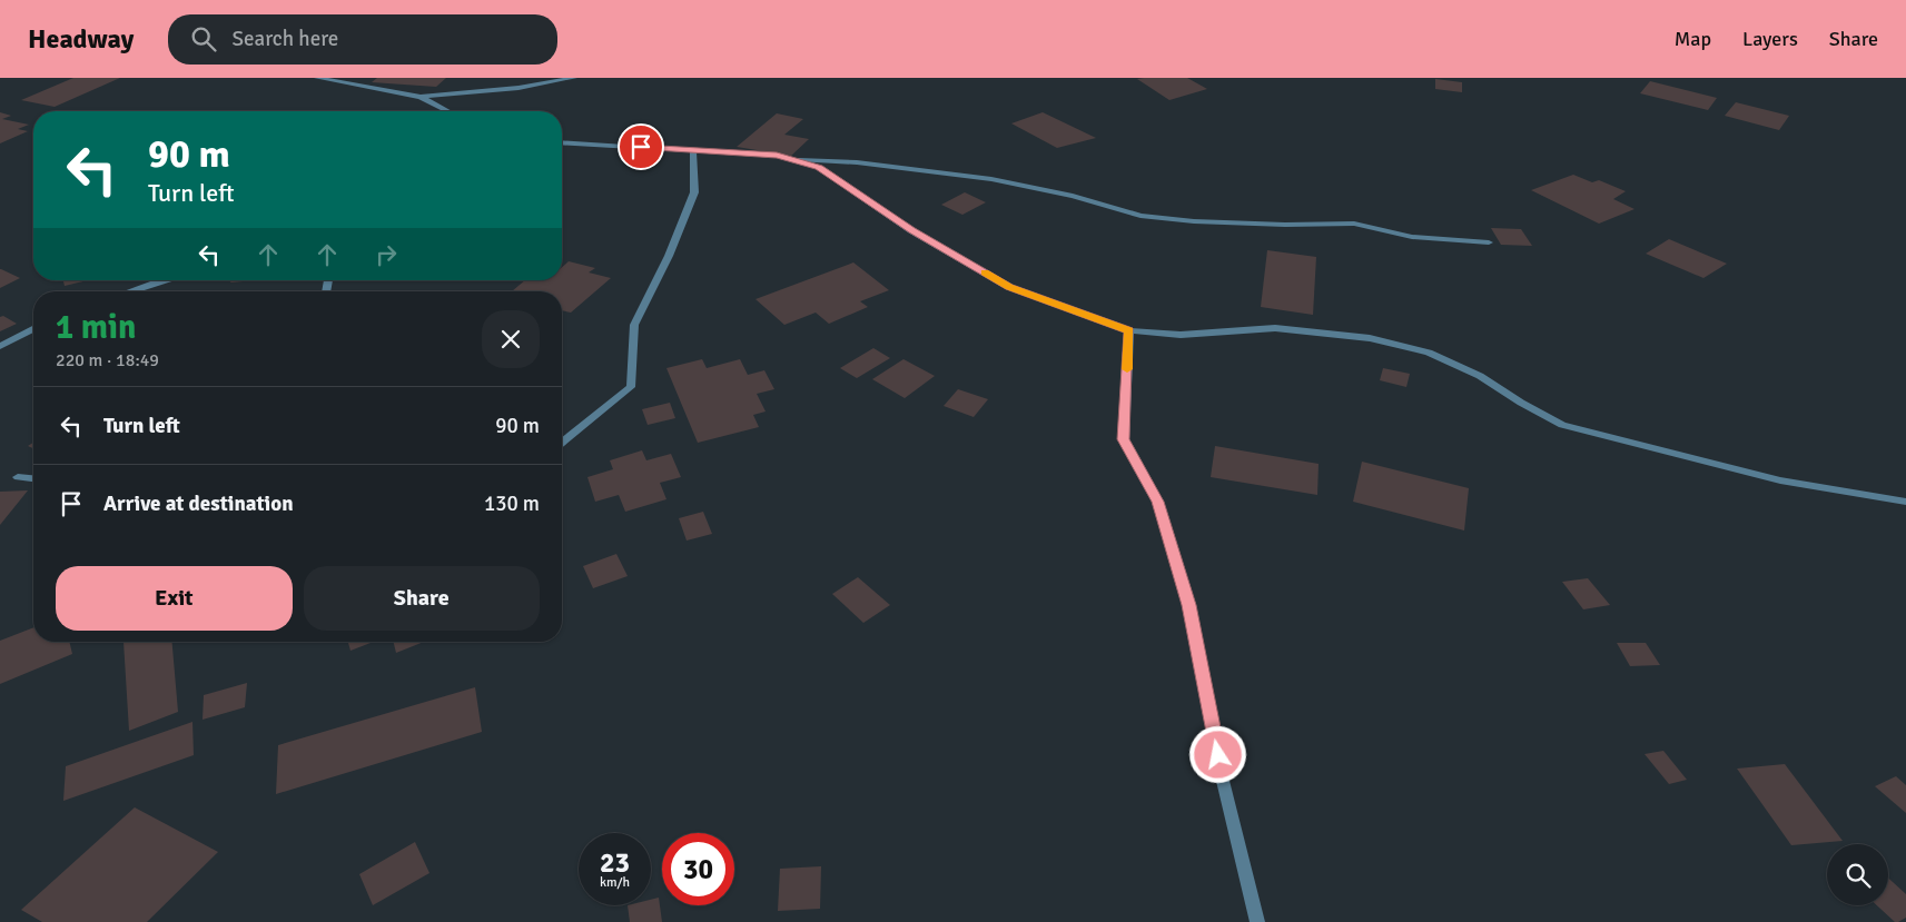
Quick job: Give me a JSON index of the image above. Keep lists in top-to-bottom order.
{
  "page": {
    "header": "Headway",
    "search": "Search here",
    "nav": ["Map", "Layers", "Share"],
    "turn": ["90 m", "Turn left"],
    "heading": ["1 min", "220 m · 18:49"],
    "list": [
      {
        "name": "Turn left",
        "value": "90 m"
      },
      {
        "name": "Arrive at destination",
        "value": "130 m"
      }
    ],
    "buttons": ["Exit", "Share"],
    "speed": "23 km/h",
    "limit": "30"
  }
}
